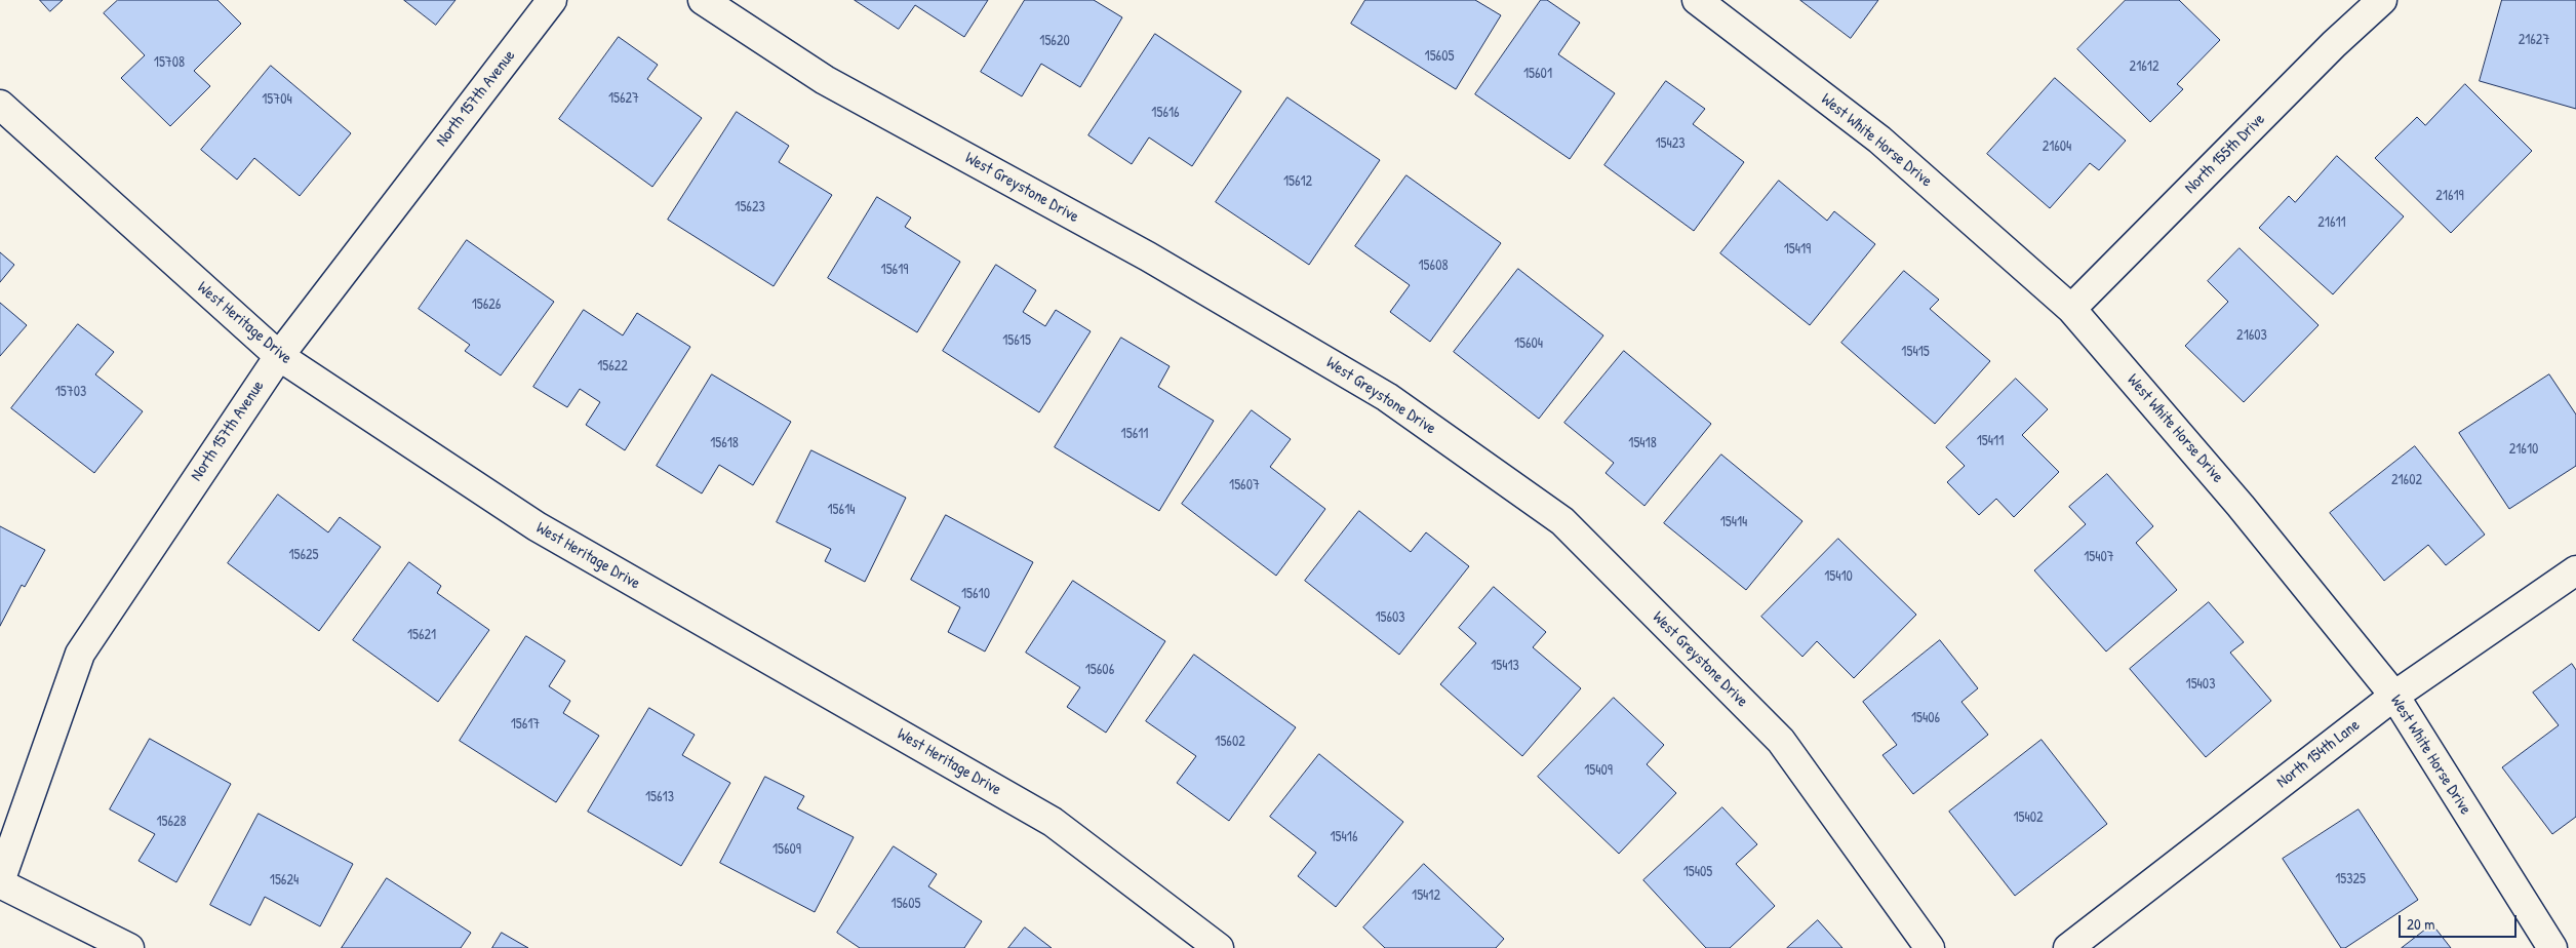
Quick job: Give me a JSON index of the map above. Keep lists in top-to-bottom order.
{
  "streets": {
    "street": [
      "North 157th Avenue",
      "West White Horse Drive",
      "North 155th Drive",
      "West Greystone Drive",
      "West Heritage Drive",
      "North 154th Lane"
    ]
  },
  "crossings": [
    ["North 157th Avenue", "West Heritage Drive"],
    ["West White Horse Drive", "North 155th Drive"],
    ["West White Horse Drive", "North 154th Lane"]
  ],
  "house_numbers": [
    "21627",
    "15620",
    "15605",
    "15708",
    "21612",
    "15601",
    "15627",
    "15704",
    "15616",
    "15423",
    "21604",
    "15612",
    "21619",
    "15623",
    "21611",
    "15419",
    "15608",
    "15619",
    "15626",
    "21603",
    "15615",
    "15604",
    "15415",
    "15622",
    "15703",
    "15611",
    "15411",
    "15618",
    "15418",
    "21610",
    "21602",
    "15607",
    "15614",
    "15414",
    "15625",
    "15407",
    "15410",
    "15610",
    "15603",
    "15621",
    "15413",
    "15606",
    "15403",
    "15406",
    "15617",
    "15602",
    "15409",
    "15613",
    "15402",
    "15628",
    "15416",
    "15609",
    "15405",
    "15325",
    "15624",
    "15412",
    "15605"
  ],
  "scale_bar": "20 m"
}
